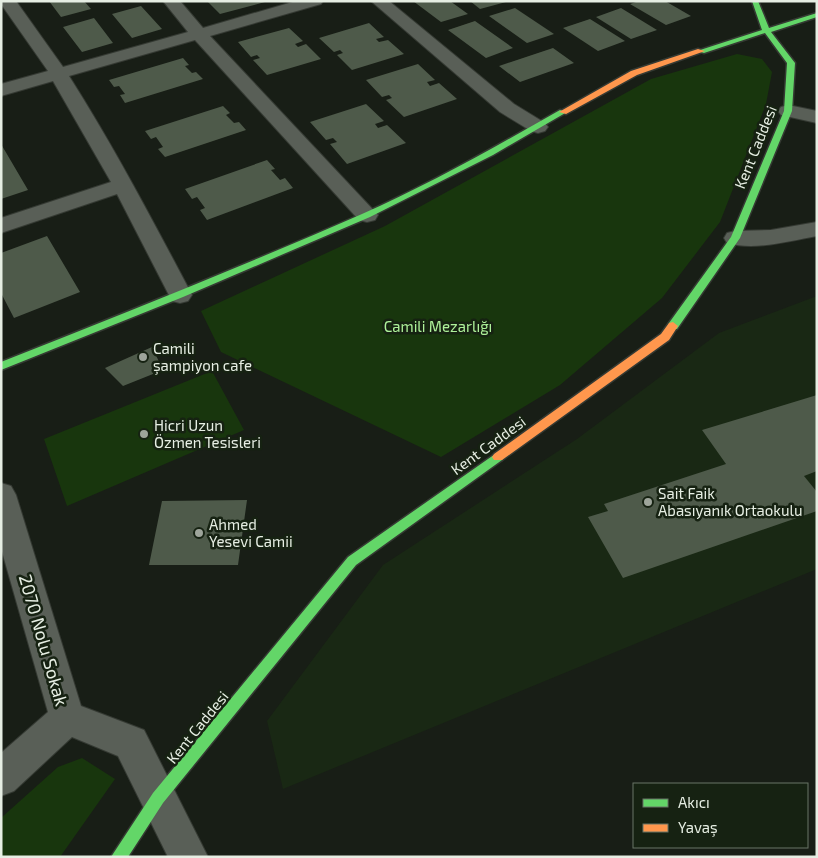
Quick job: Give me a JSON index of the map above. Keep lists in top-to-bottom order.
{
  "streets": {
    "street": ["Kent Caddesi", "2070 Nolu Sokak"]
  },
  "crossings": [
    ["Kent Caddesi", "2070 Nolu Sokak"]
  ],
  "parks": ["Camili Mezarlığı"],
  "places": [
    "Camili şampiyon cafe",
    "Hicri Uzun Özmen Tesisleri",
    "Sait Faik Abasıyanık Ortaokulu",
    "Ahmed Yesevi Camii"
  ],
  "legend": ["Akıcı", "Yavaş"]
}
